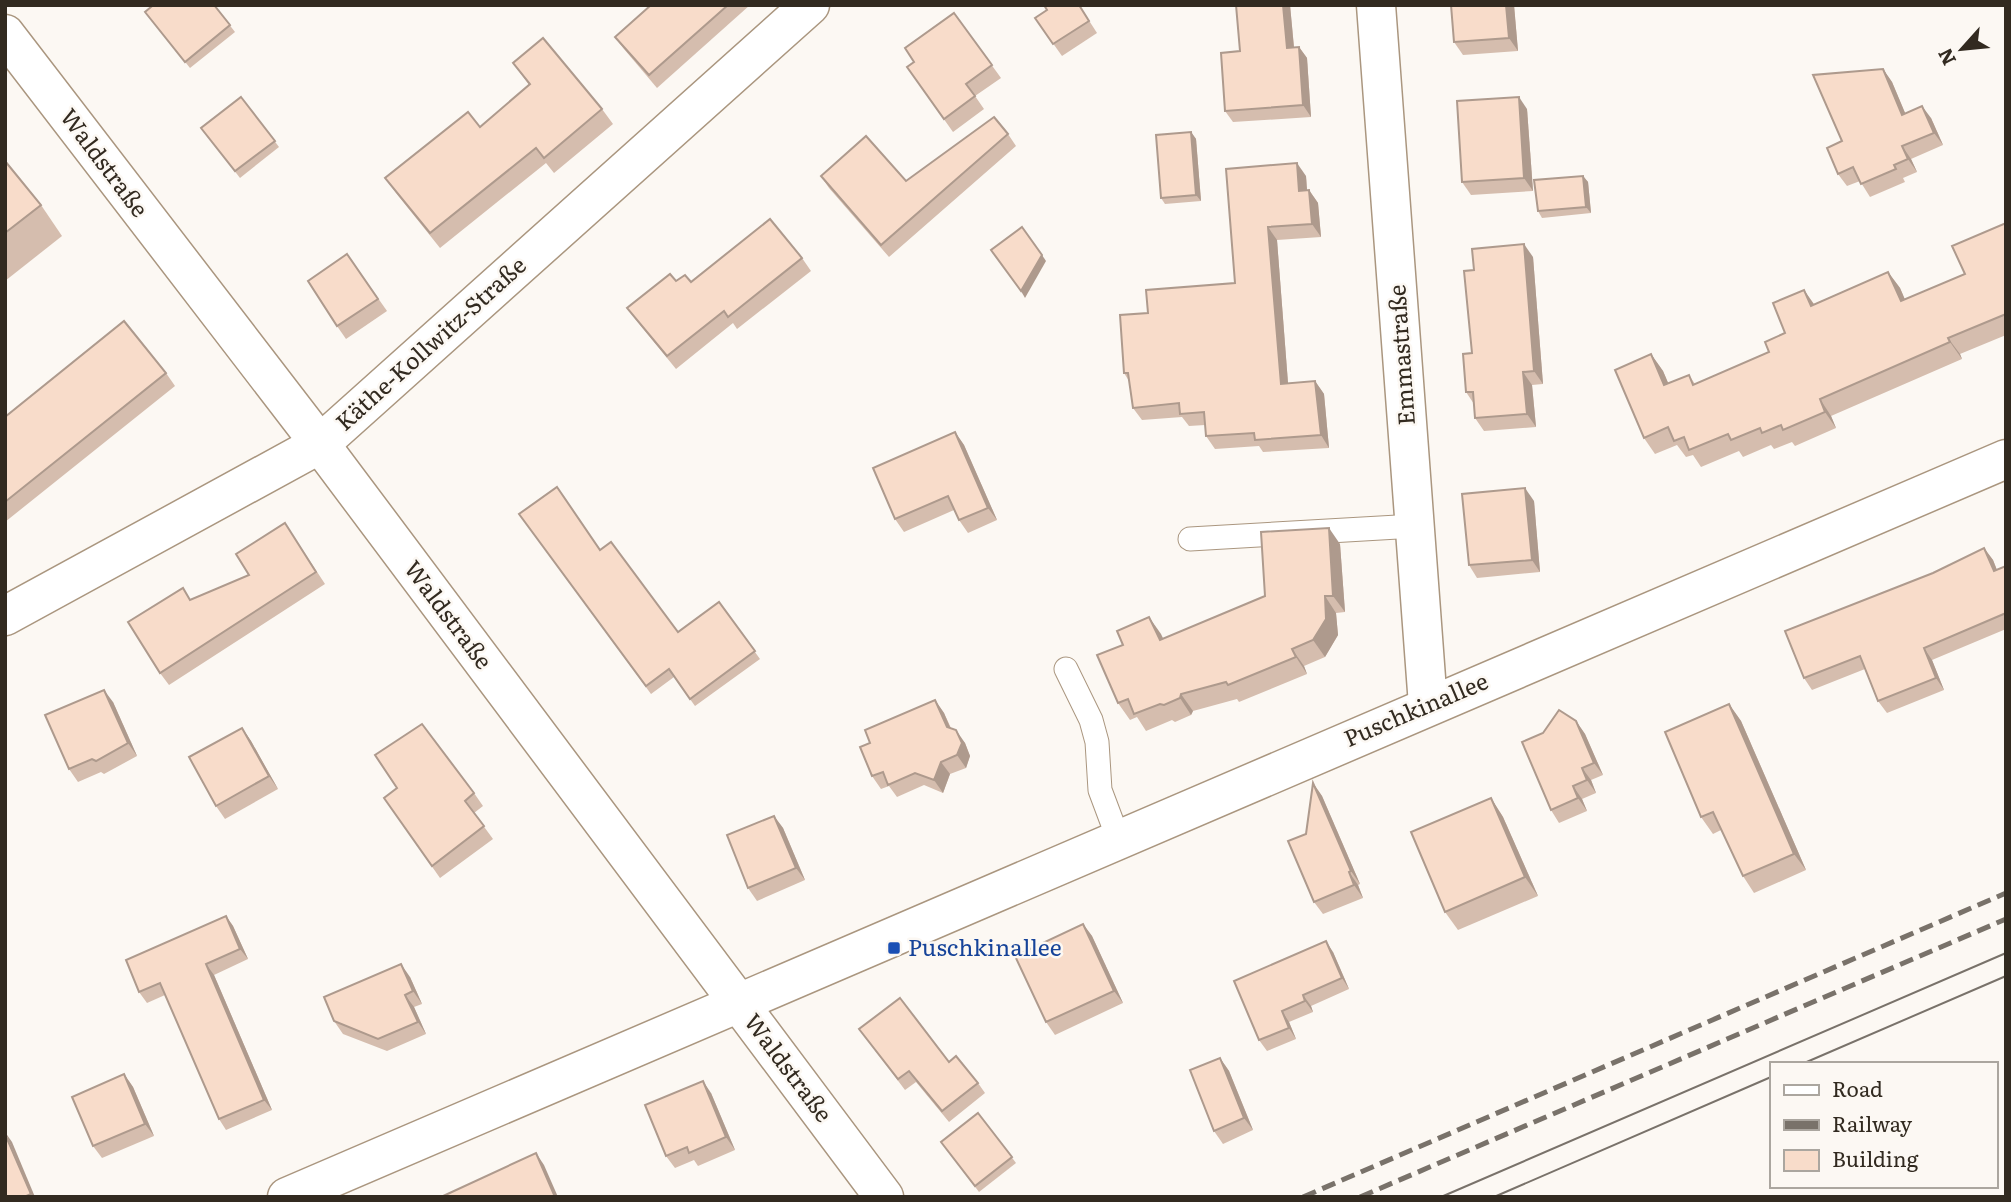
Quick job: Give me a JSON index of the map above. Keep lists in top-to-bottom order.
{
  "streets": {
    "street": [
      "Waldstraße",
      "Käthe-Kollwitz-Straße",
      "Emmastraße",
      "Puschkinallee"
    ]
  },
  "crossings": [
    ["Waldstraße", "Käthe-Kollwitz-Straße"],
    ["Waldstraße", "Puschkinallee"],
    ["Emmastraße", "Puschkinallee"]
  ],
  "places": {
    "transit": ["Puschkinallee"]
  },
  "legend": ["Road", "Railway", "Building"],
  "north": "bottom left"
}
